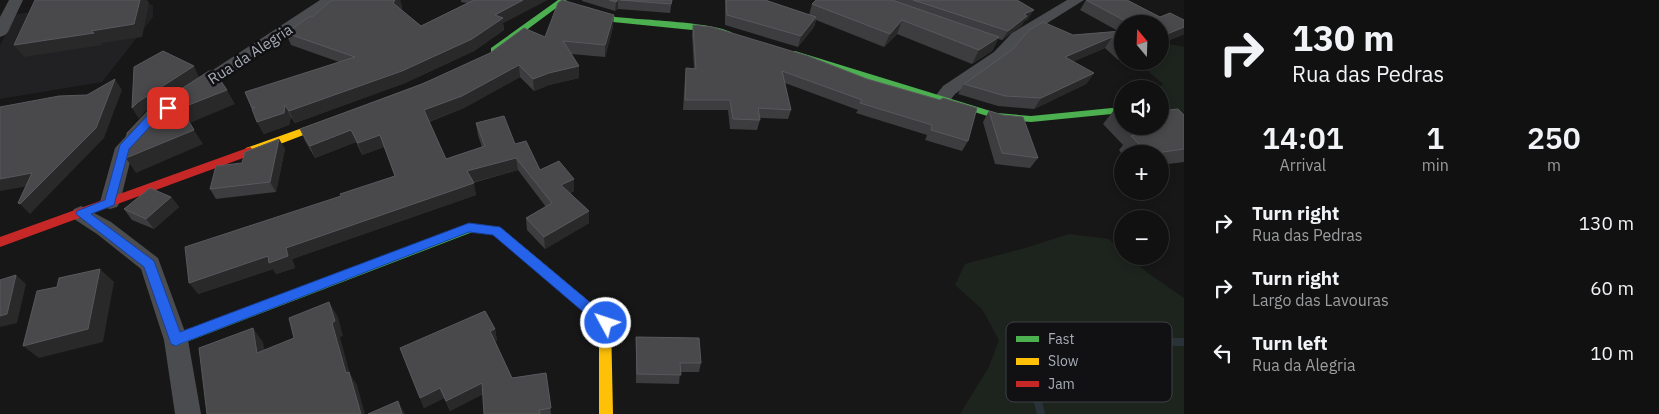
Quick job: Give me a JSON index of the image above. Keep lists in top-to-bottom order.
{
  "streets": {
    "street": ["Rua da Alegria"]
  },
  "legend": ["Fast", "Slow", "Jam"],
  "north": "top",
  "page": {
    "turn": ["130 m", "Rua das Pedras"],
    "map_buttons": ["+", "−"],
    "eta": [
      "14:01",
      "Arrival",
      "1",
      "min",
      "250",
      "m"
    ],
    "list": [
      {
        "name": "Turn right",
        "note": "Rua das Pedras",
        "value": "130 m"
      },
      {
        "name": "Turn right",
        "note": "Largo das Lavouras",
        "value": "60 m"
      },
      {
        "name": "Turn left",
        "note": "Rua da Alegria",
        "value": "10 m"
      }
    ]
  }
}
